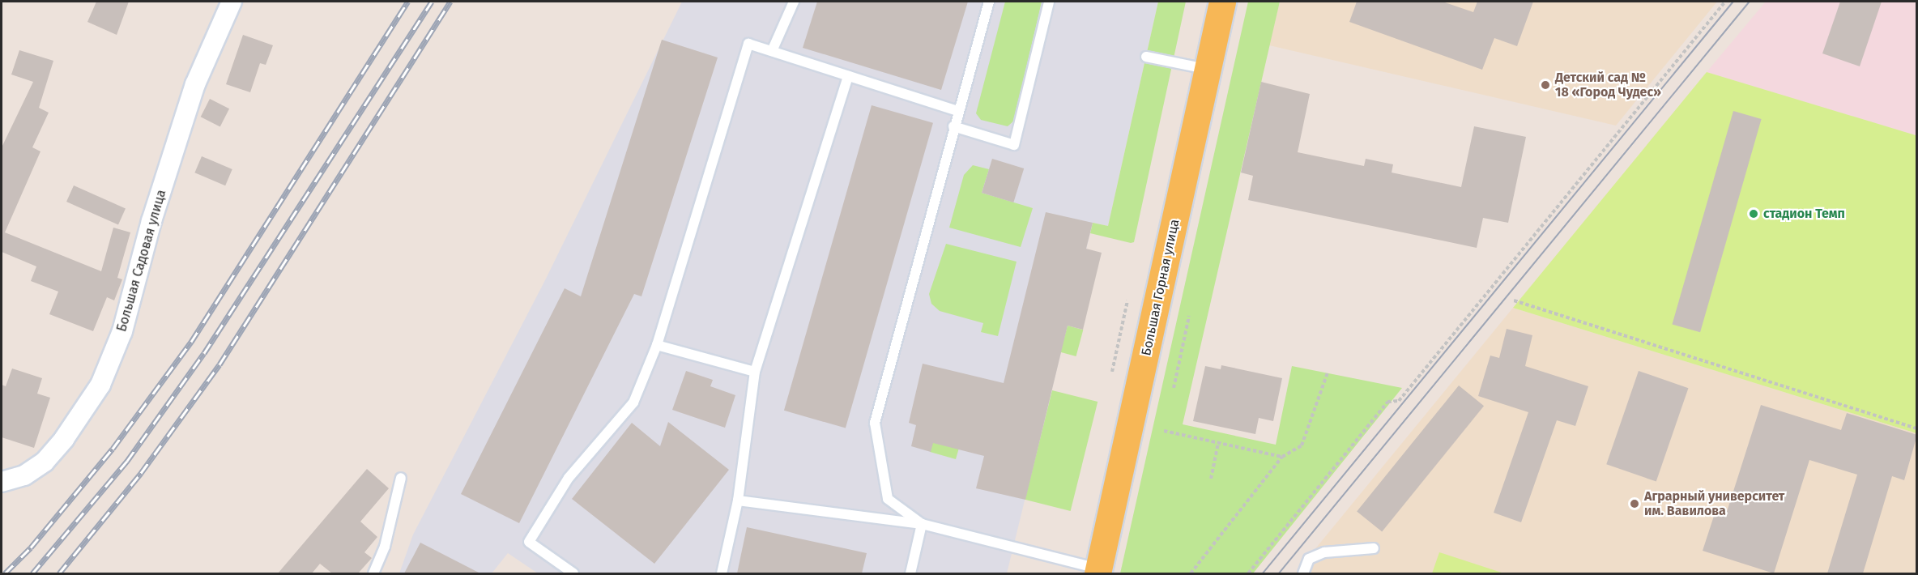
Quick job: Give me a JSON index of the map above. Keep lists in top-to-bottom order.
{
  "streets": {
    "main road": ["Большая Горная улица"],
    "street": ["Большая Садовая улица"]
  },
  "places": ["Детский сад № 18 «Город Чудес»", "стадион Темп", "Аграрный университет им. Вавилова"]
}
